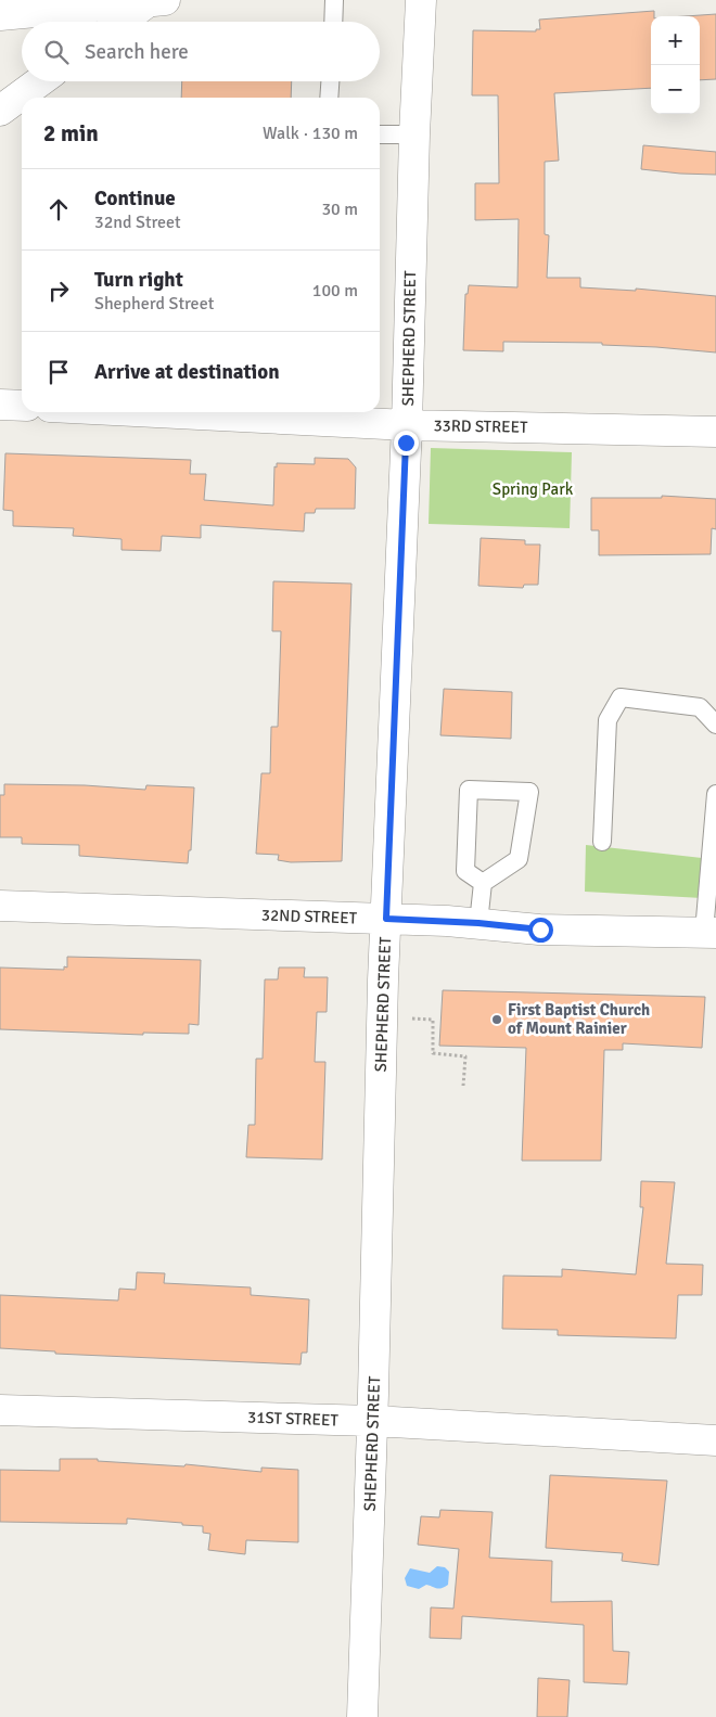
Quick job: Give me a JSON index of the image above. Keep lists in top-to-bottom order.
{
  "streets": {
    "street": [
      "SHEPHERD STREET",
      "33RD STREET",
      "32ND STREET",
      "31ST STREET"
    ]
  },
  "crossings": [
    ["SHEPHERD STREET", "33RD STREET"],
    ["SHEPHERD STREET", "32ND STREET"],
    ["SHEPHERD STREET", "31ST STREET"]
  ],
  "parks": ["Spring Park"],
  "places": ["First Baptist Church of Mount Rainier"],
  "page": {
    "map_buttons": ["+", "−"],
    "search": "Search here",
    "heading": ["2 min", "Walk · 130 m"],
    "list": [
      ["Continue", "32nd Street", "30 m"],
      ["Turn right", "Shepherd Street", "100 m"],
      "Arrive at destination"
    ]
  }
}
